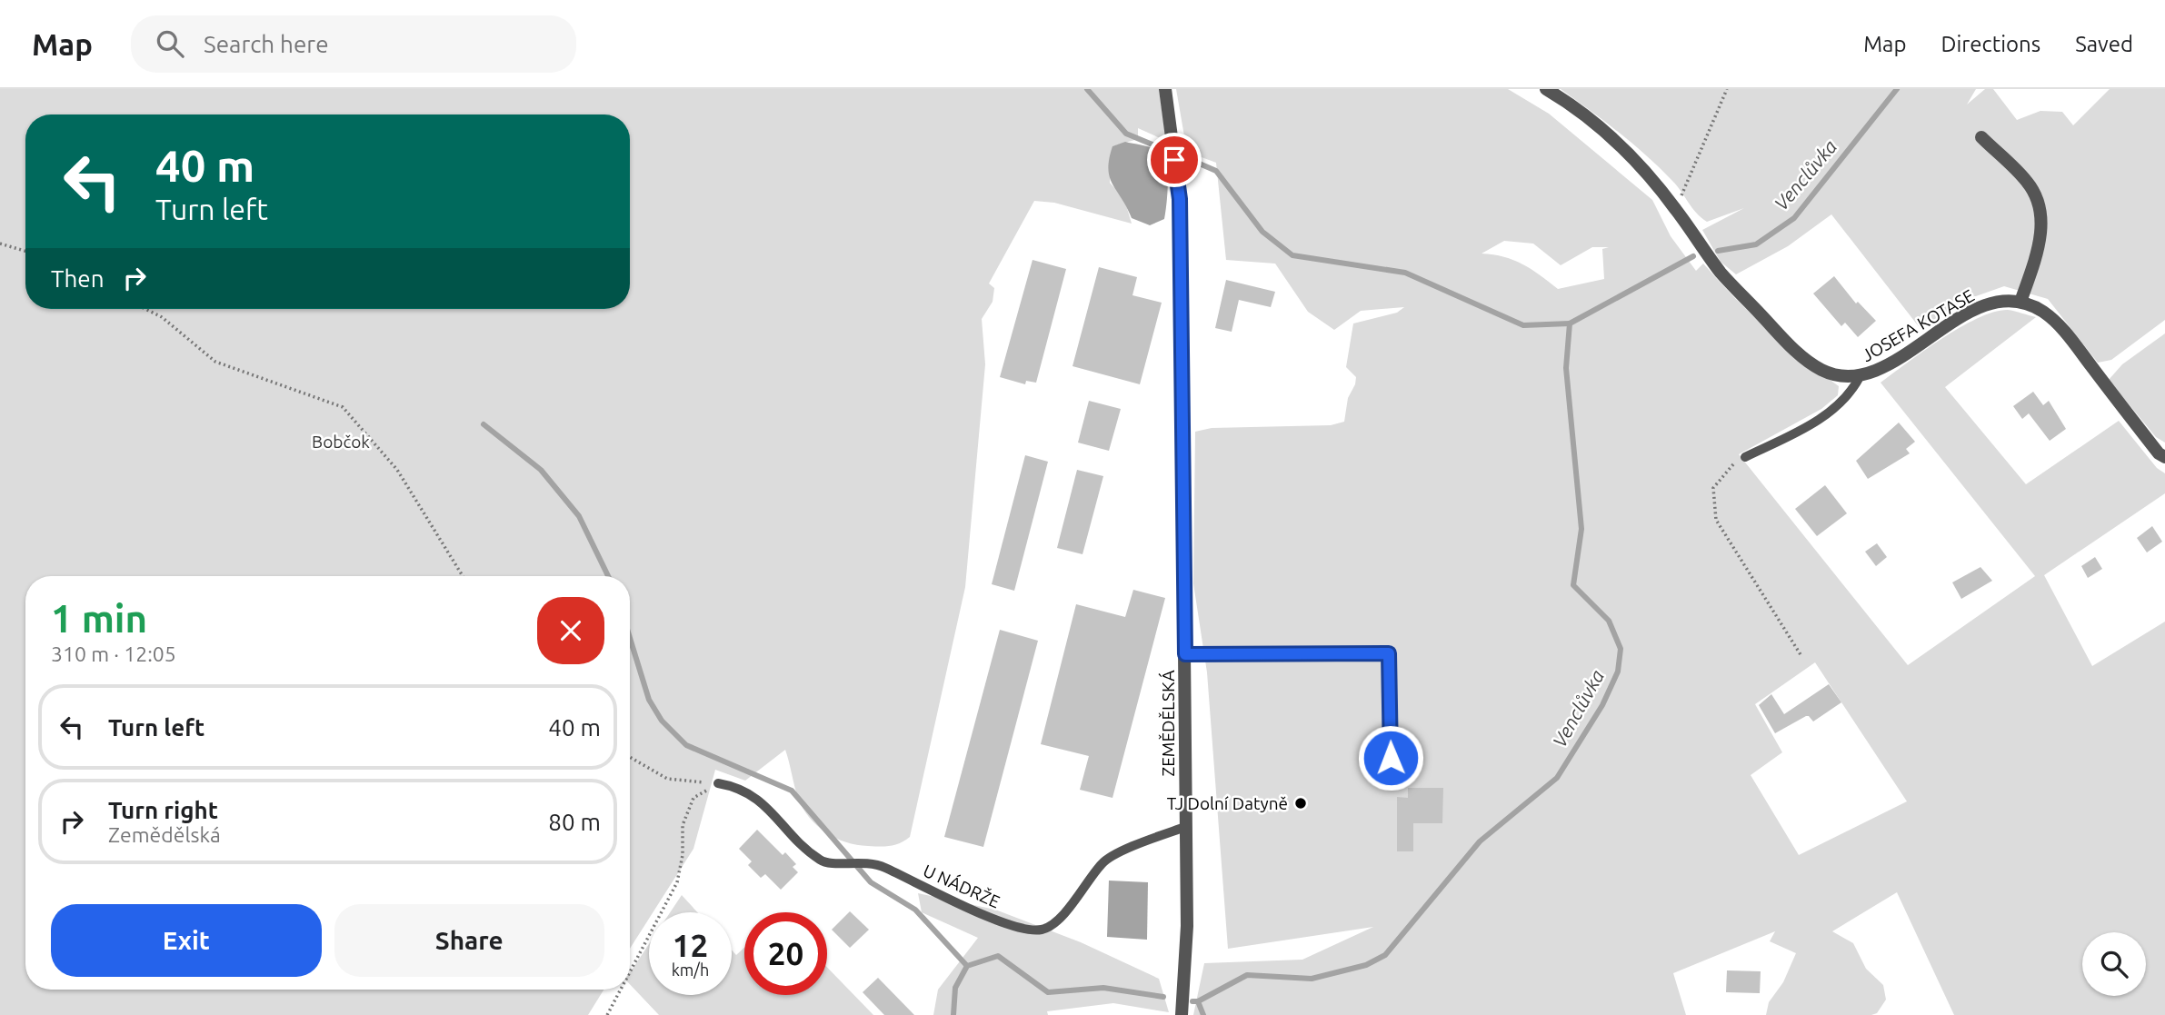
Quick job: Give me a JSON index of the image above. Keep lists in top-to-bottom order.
{
  "streets": {
    "street": ["JOSEFA KOTASE", "ZEMĚDĚLSKÁ"],
    "lane": ["U NÁDRŽE"]
  },
  "crossings": [
    ["ZEMĚDĚLSKÁ", "U NÁDRŽE"]
  ],
  "water": ["Venclůvka"],
  "parks": ["Bobčok"],
  "places": ["TJ Dolní Datyně"],
  "page": {
    "header": "Map",
    "search": "Search here",
    "nav": ["Map", "Directions", "Saved"],
    "turn": ["40 m", "Turn left"],
    "then": "Then",
    "heading": ["1 min", "310 m · 12:05"],
    "list": [
      {
        "name": "Turn left",
        "value": "40 m"
      },
      {
        "name": "Turn right",
        "note": "Zemědělská",
        "value": "80 m"
      }
    ],
    "buttons": ["Exit", "Share"],
    "speed": "12 km/h",
    "limit": "20"
  }
}
